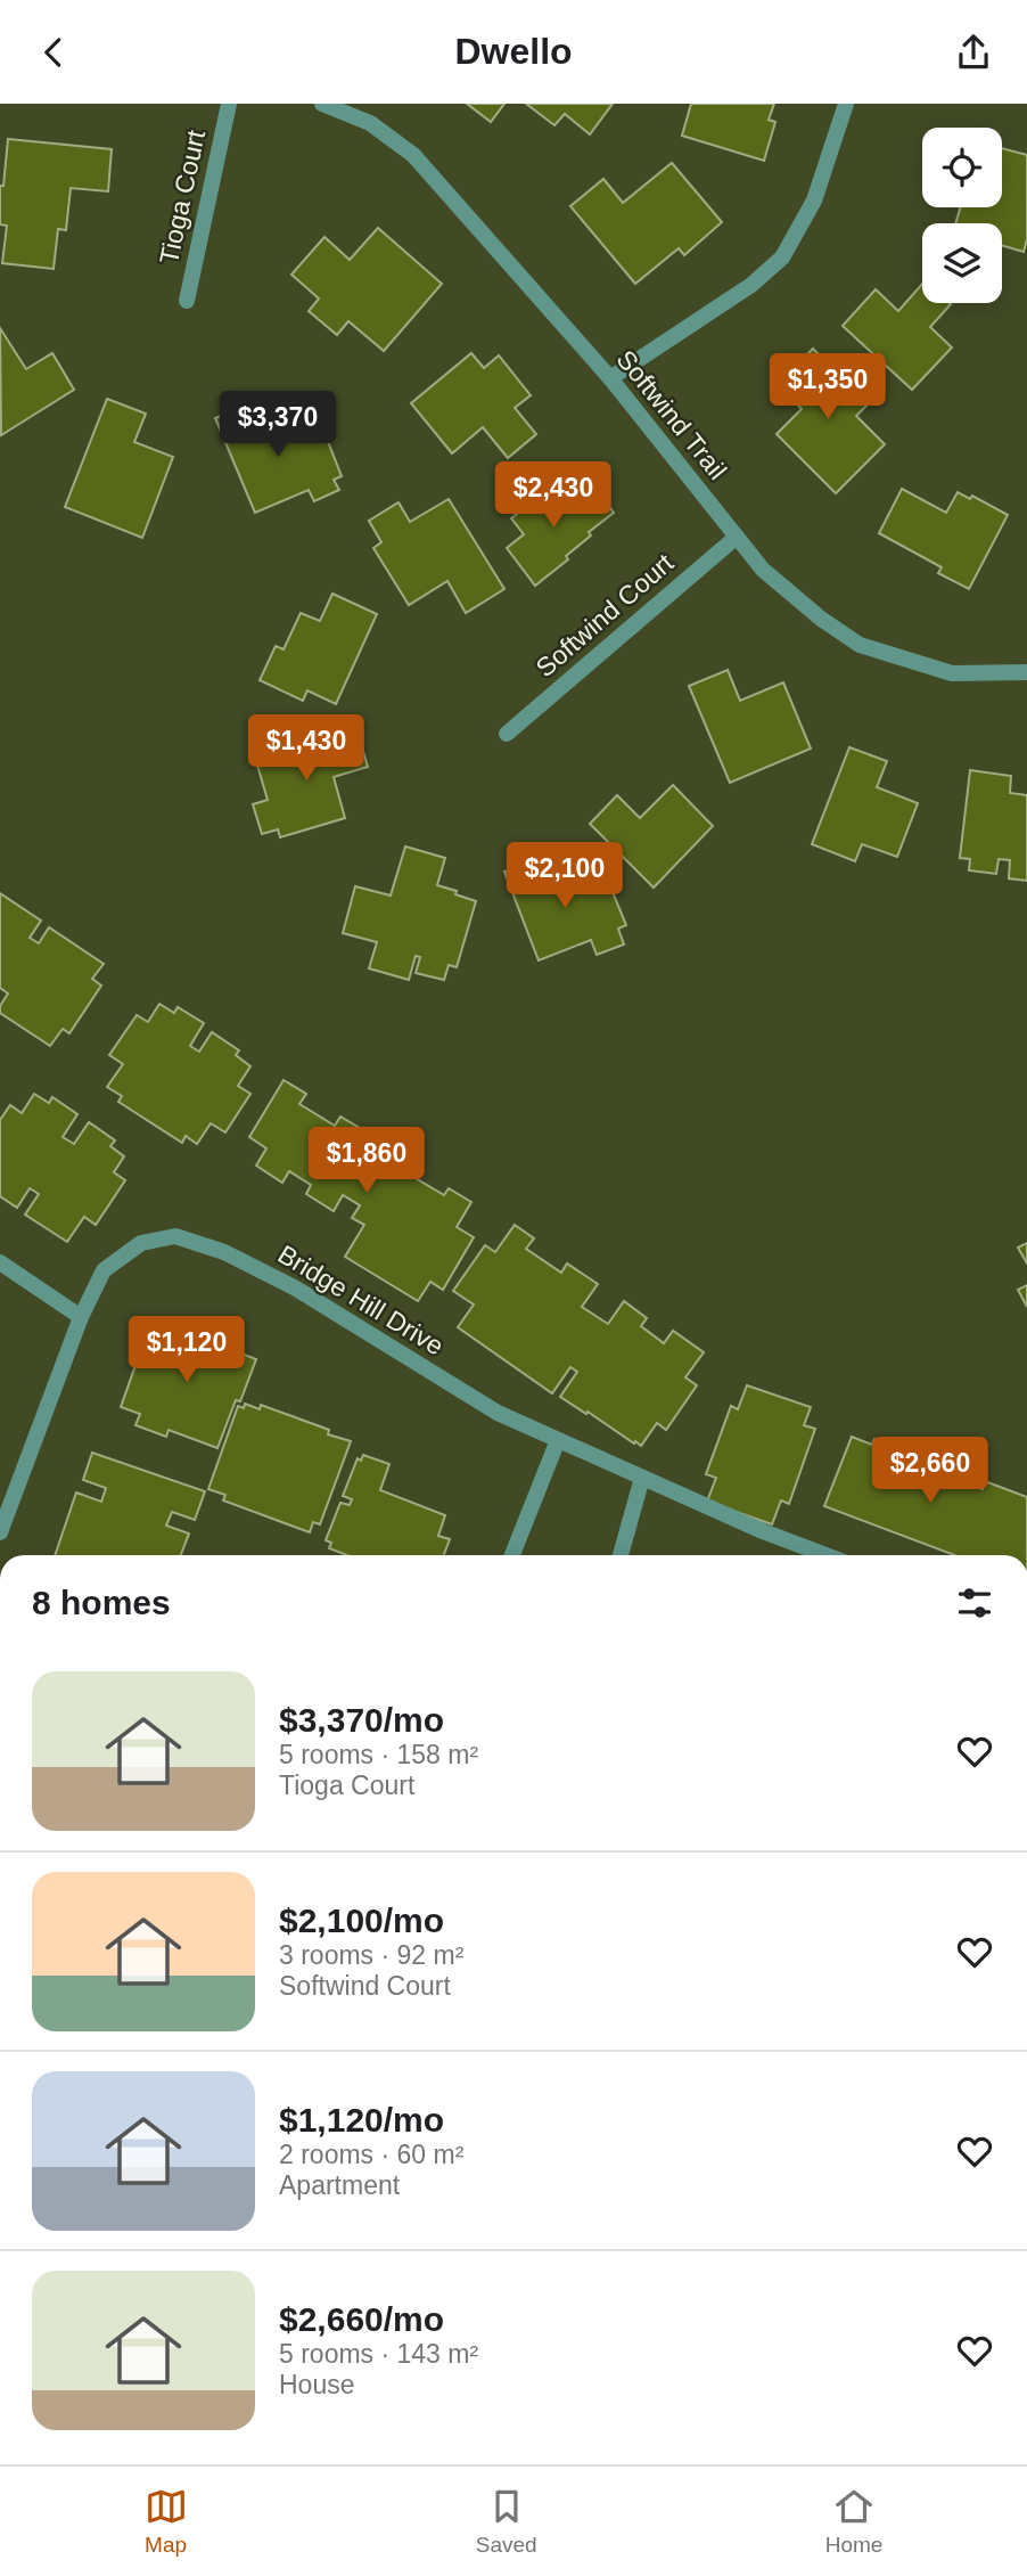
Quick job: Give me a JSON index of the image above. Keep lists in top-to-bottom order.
{
  "streets": {
    "street": [
      "Tioga Court",
      "Softwind Trail",
      "Softwind Court",
      "Bridge Hill Drive"
    ]
  },
  "crossings": [
    ["Softwind Trail", "Softwind Court"]
  ],
  "page": {
    "header": "Dwello",
    "price": [
      "$1,350",
      "$3,370",
      "$2,430",
      "$1,430",
      "$2,100",
      "$1,860",
      "$1,120",
      "$2,660"
    ],
    "heading": "8 homes",
    "list": [
      {
        "name": "$3,370/mo",
        "note": "5 rooms · 158 m² · Tioga Court"
      },
      {
        "name": "$2,100/mo",
        "note": "3 rooms · 92 m² · Softwind Court"
      },
      {
        "name": "$1,120/mo",
        "note": "2 rooms · 60 m² · Apartment"
      },
      {
        "name": "$2,660/mo",
        "note": "5 rooms · 143 m² · House"
      }
    ],
    "tabs": ["Map", "Saved", "Home"]
  }
}
